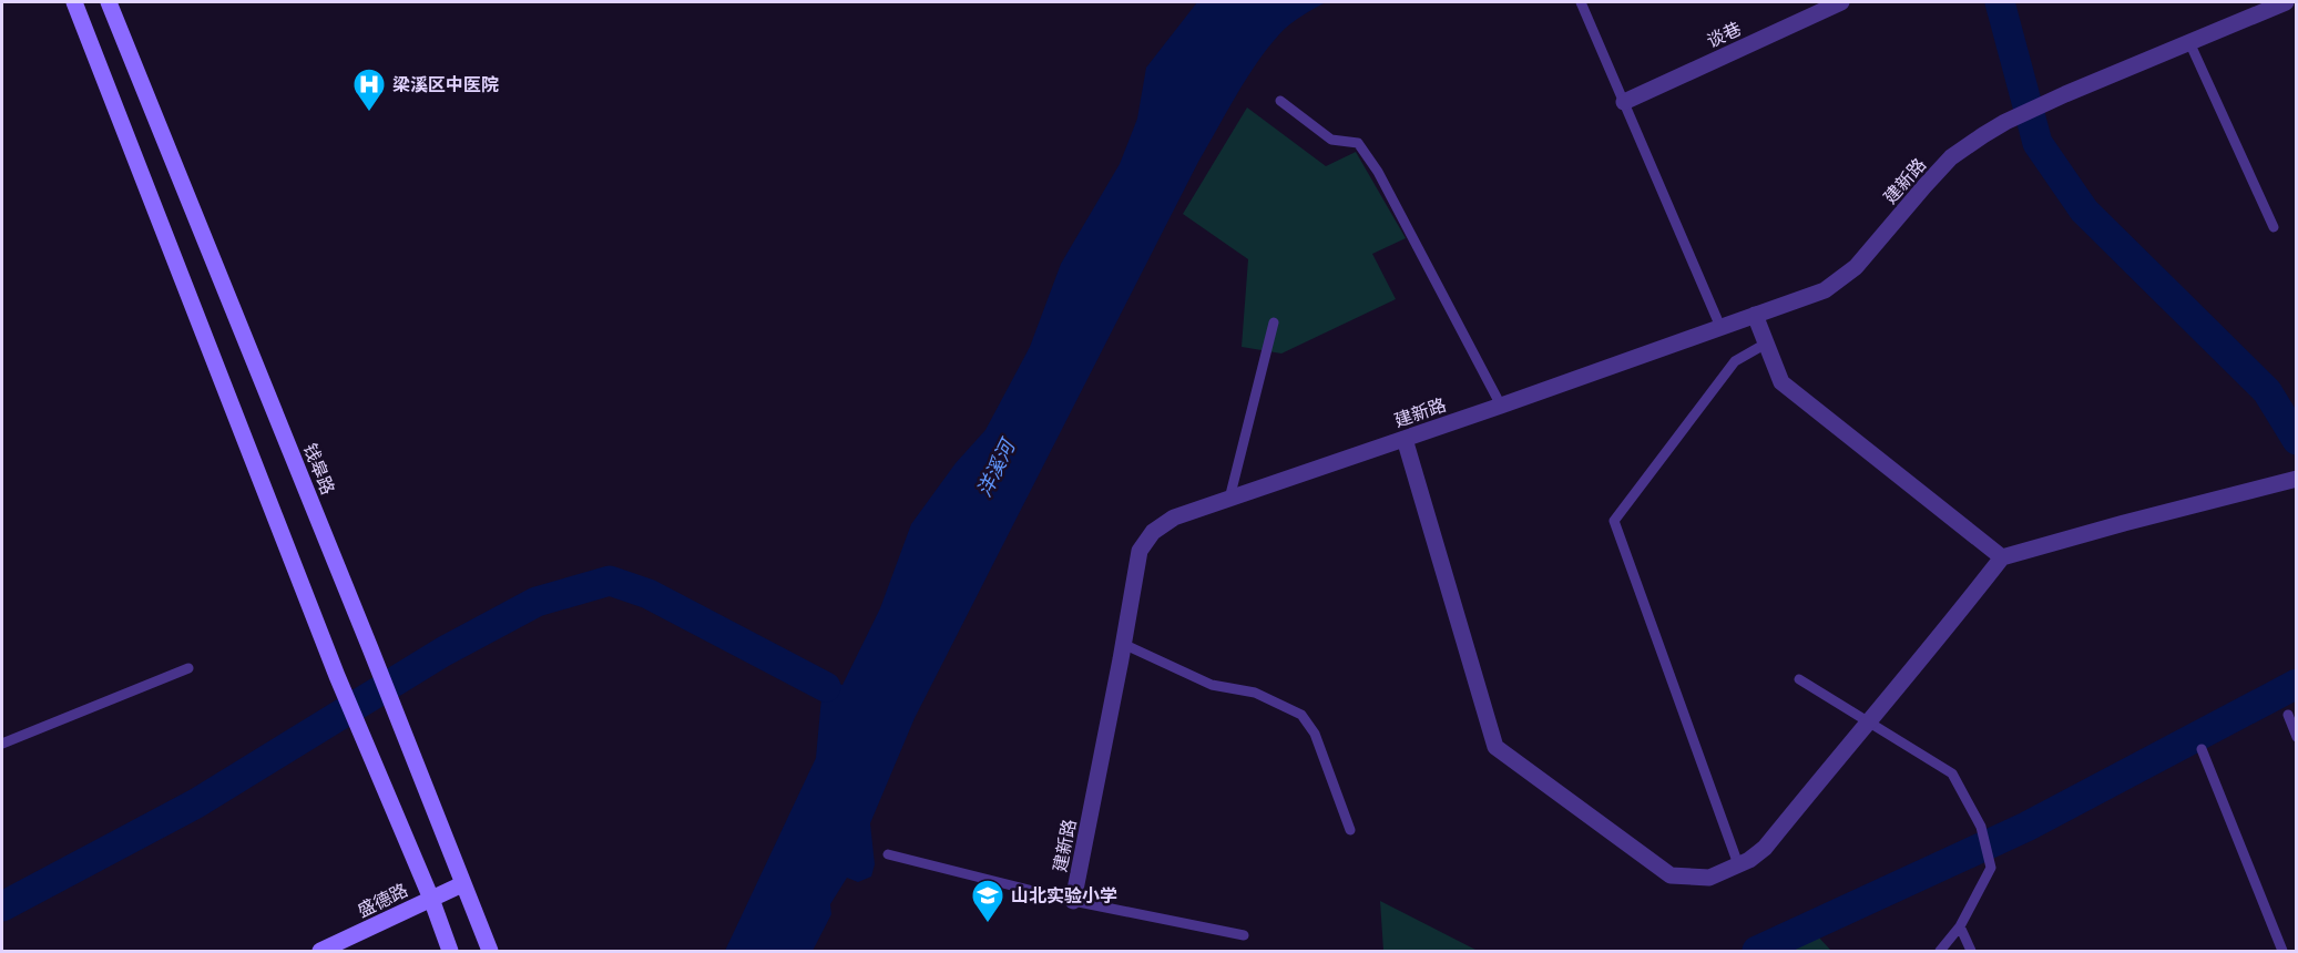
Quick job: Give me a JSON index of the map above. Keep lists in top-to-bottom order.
{
  "streets": {
    "main road": ["钱皋路", "盛德路"],
    "street": ["谈巷", "建新路"]
  },
  "crossings": [
    ["钱皋路", "盛德路"]
  ],
  "water": ["洋溪河"],
  "places": {
    "hospital": ["梁溪区中医院"],
    "school or university": ["山北实验小学"]
  }
}
